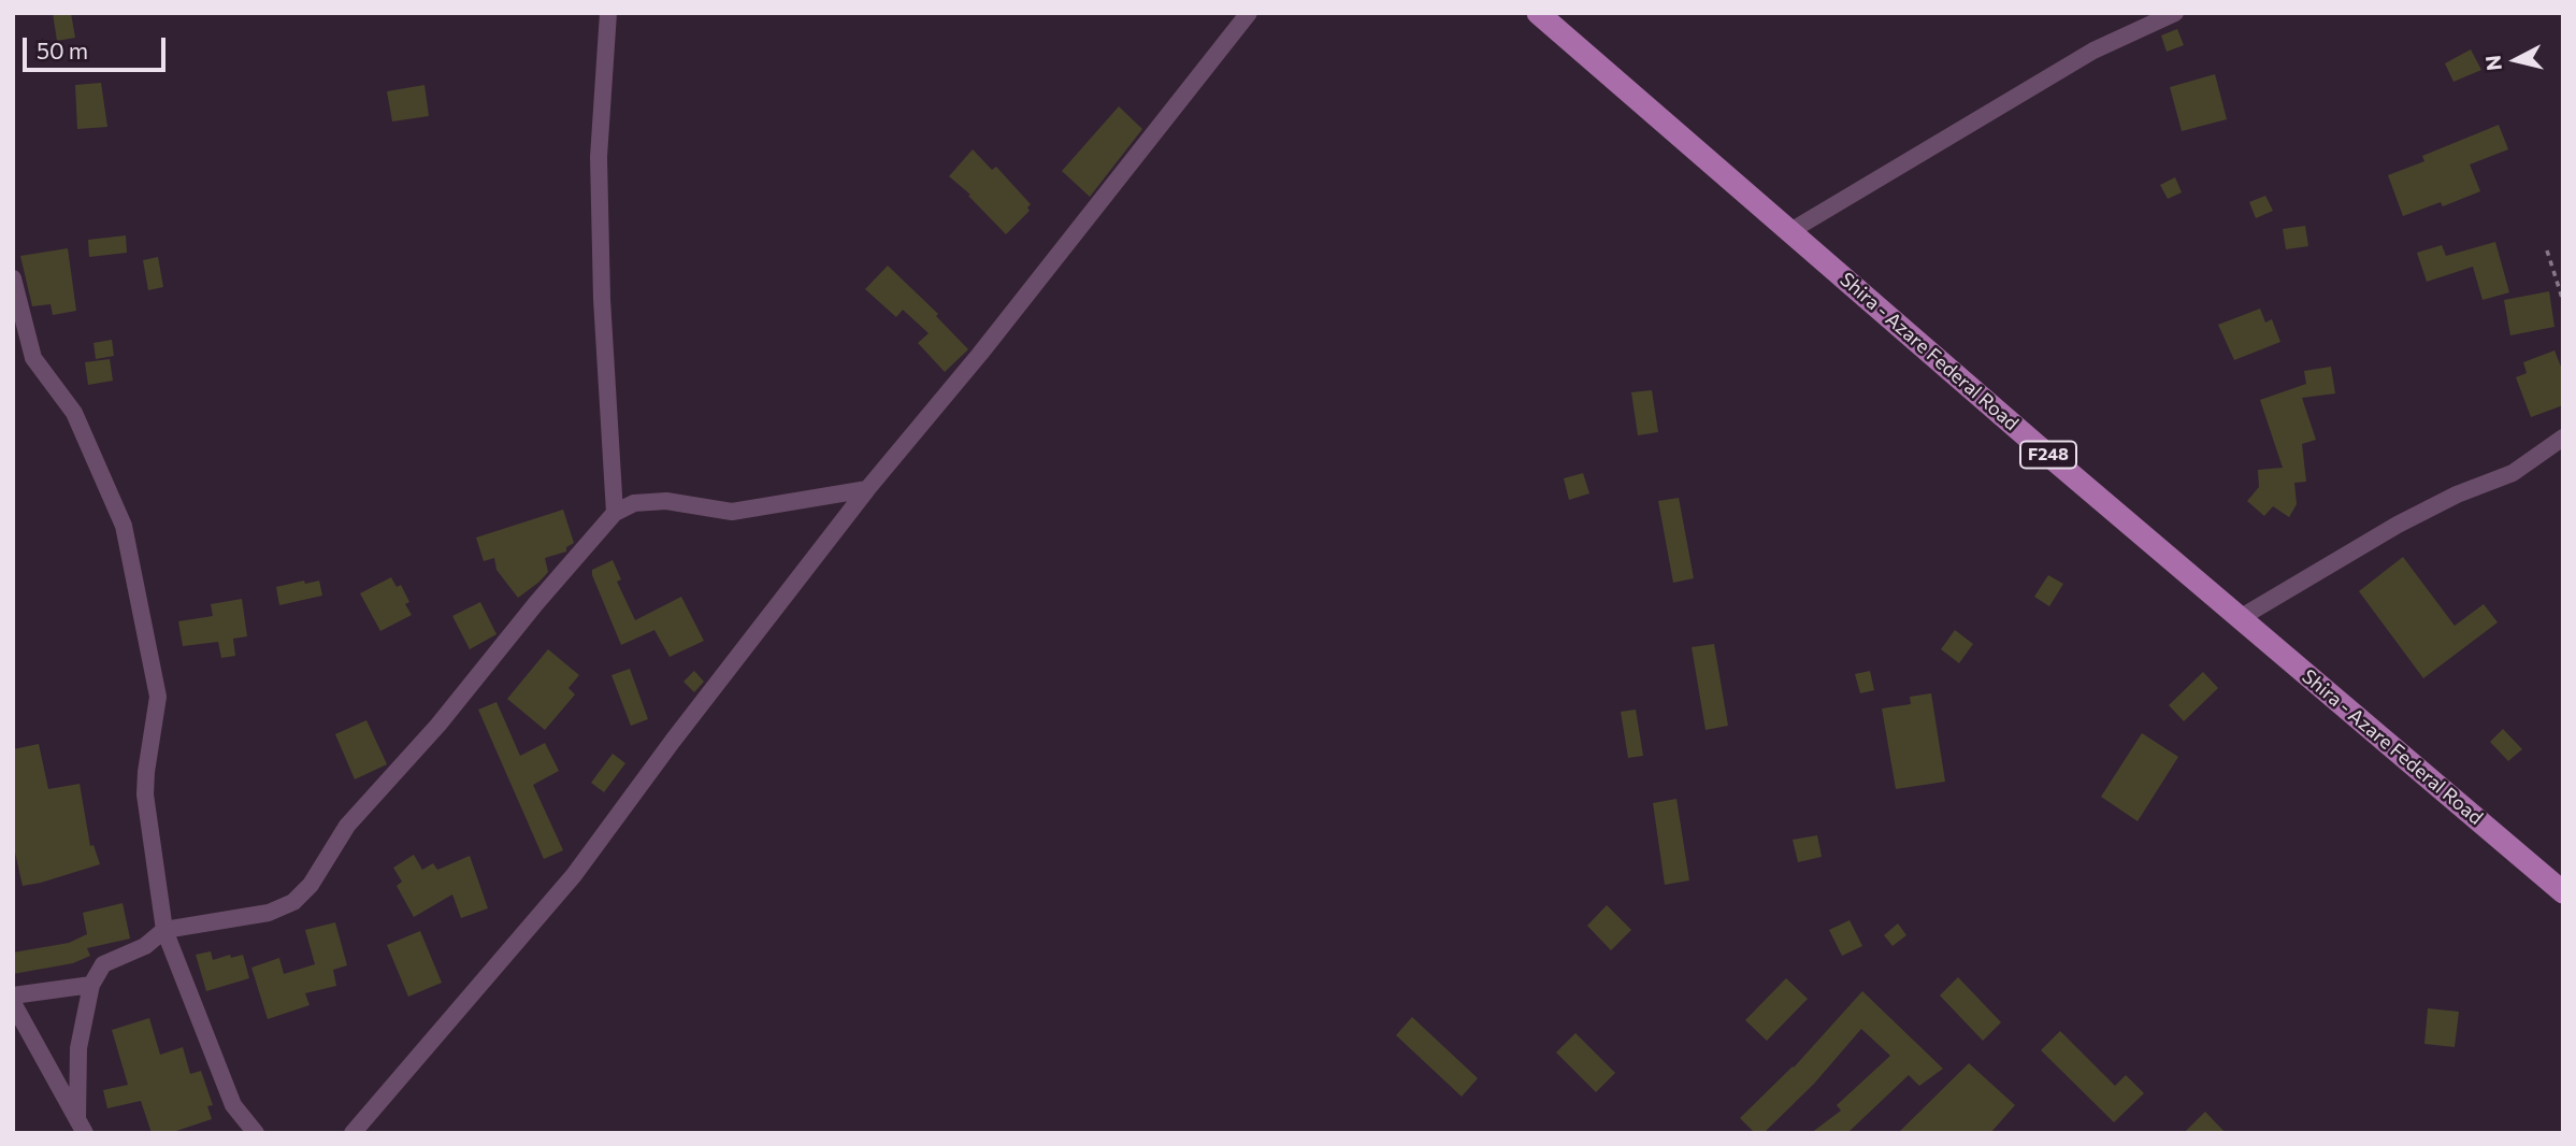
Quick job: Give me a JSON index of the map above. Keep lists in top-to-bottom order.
{
  "streets": {
    "main road": ["Shira - Azare Federal Road", "F248"]
  },
  "scale_bar": "50 m",
  "north": "left"
}
